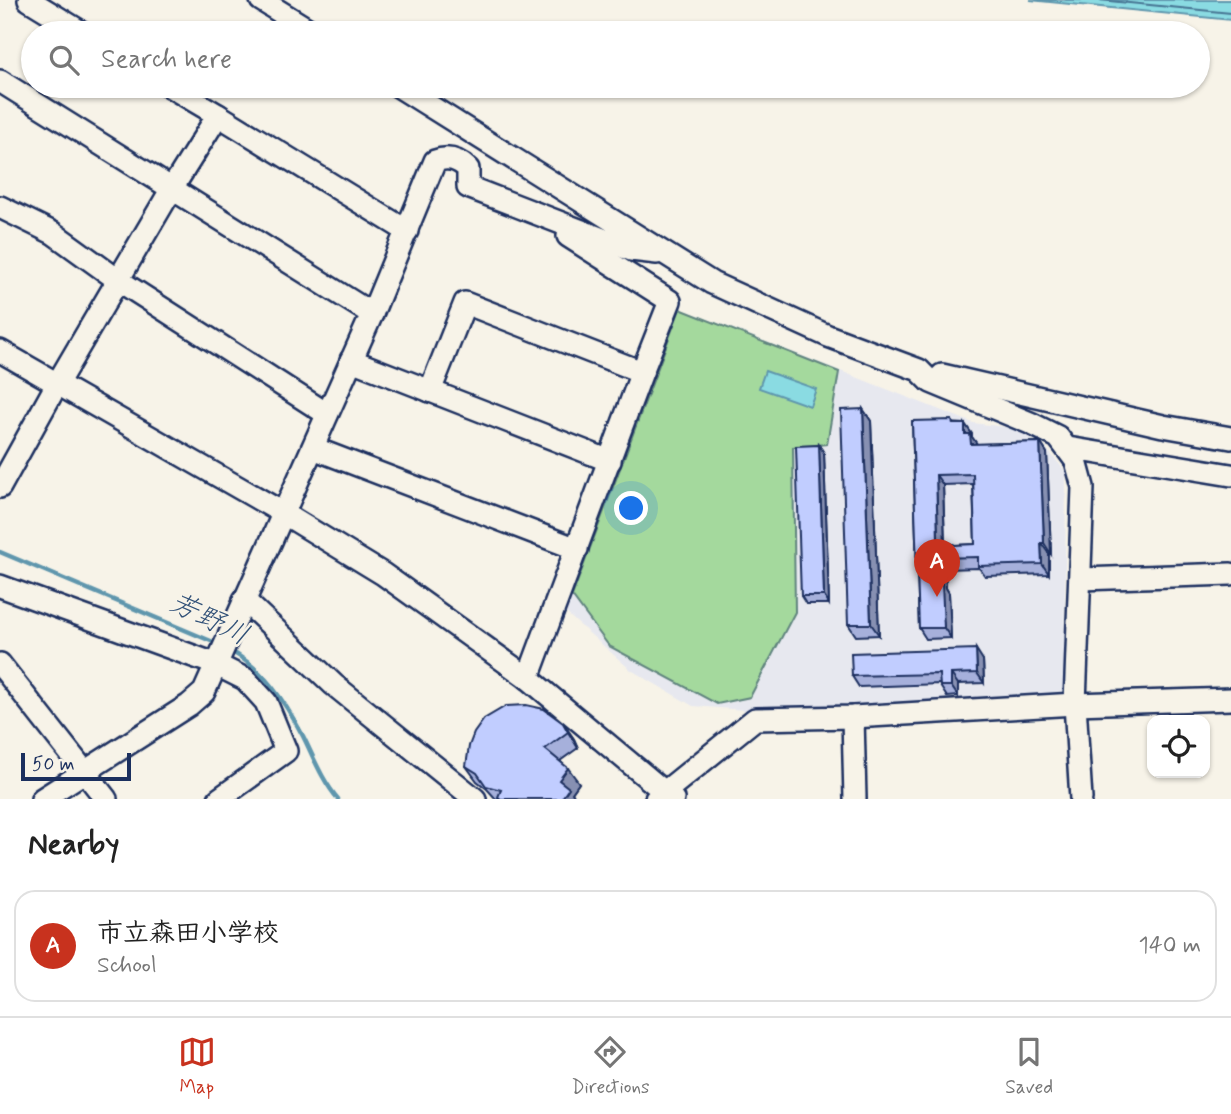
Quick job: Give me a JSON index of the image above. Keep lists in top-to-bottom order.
{
  "water": ["芳野川"],
  "scale_bar": "50 m",
  "page": {
    "search": "Search here",
    "pins": "A",
    "scale": "50 m",
    "heading": "Nearby",
    "list": [
      {
        "mark": "A",
        "name": "市立森田小学校",
        "note": "School",
        "value": "140 m"
      }
    ],
    "nav": ["Map", "Directions", "Saved"]
  }
}
